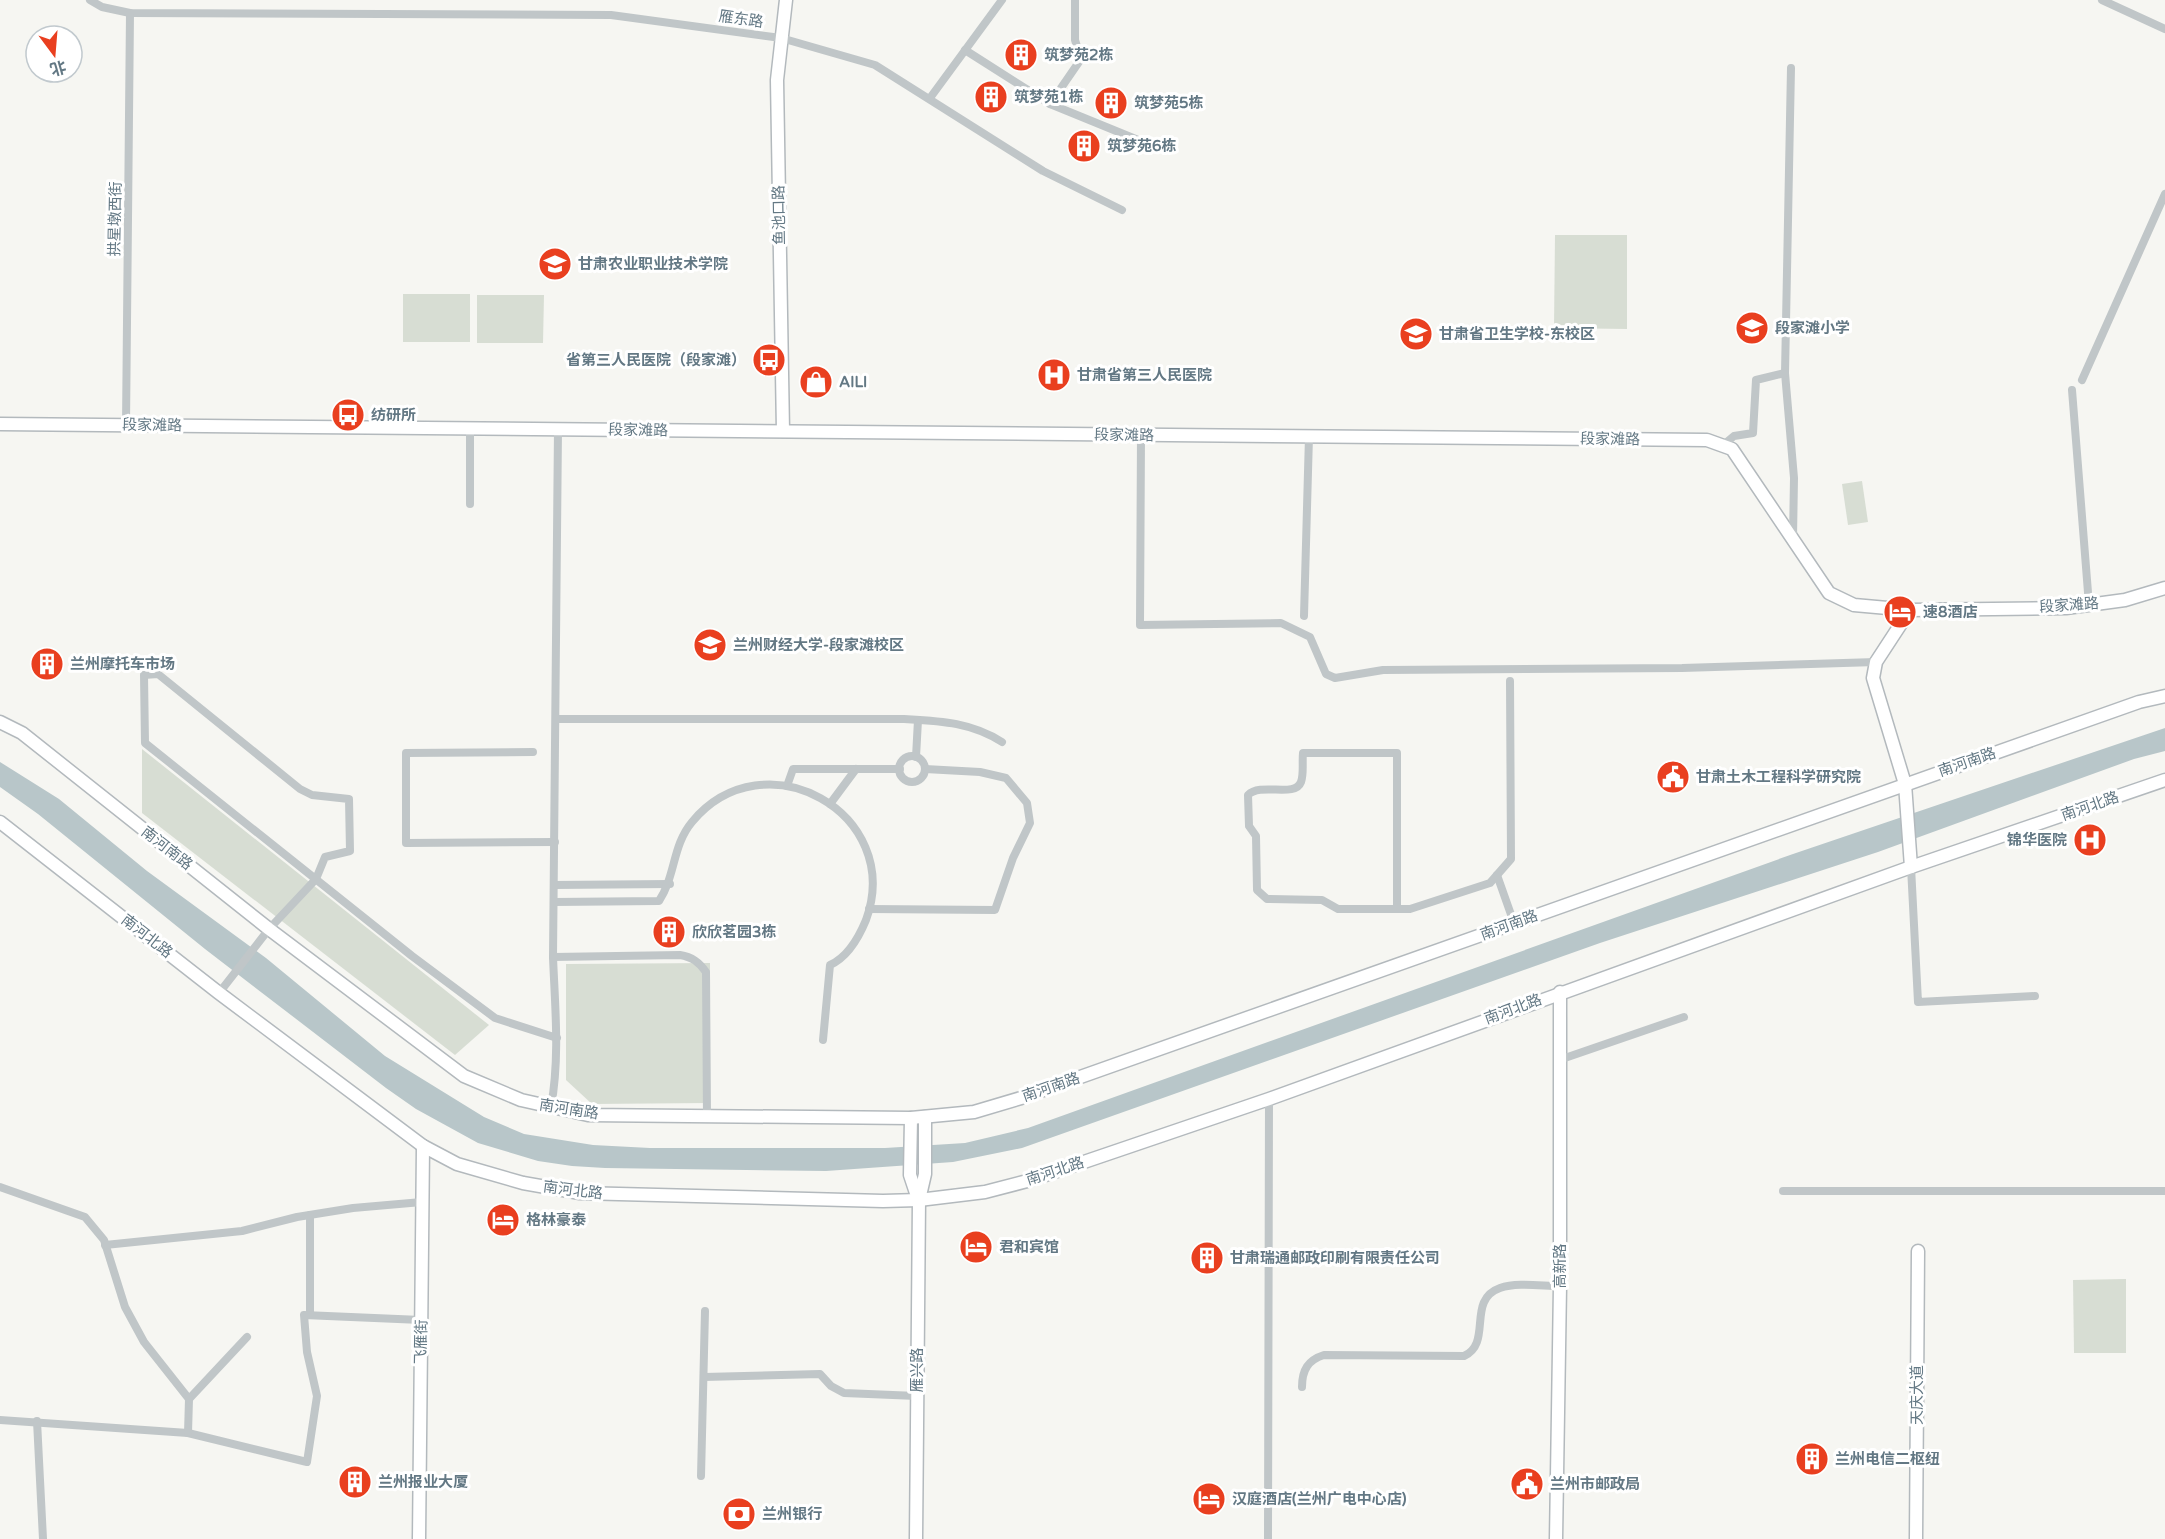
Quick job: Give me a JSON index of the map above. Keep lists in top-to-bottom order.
{
  "streets": {
    "street": [
      "雁东路",
      "鱼池口路",
      "拱星墩西街",
      "段家滩路",
      "南河南路",
      "南河北路",
      "高新路",
      "飞雁街",
      "雁兴路",
      "天庆大道"
    ]
  },
  "crossings": [
    ["雁东路", "鱼池口路"],
    ["雁东路", "拱星墩西街"],
    ["鱼池口路", "段家滩路"],
    ["拱星墩西街", "段家滩路"],
    ["南河北路", "高新路"],
    ["南河北路", "飞雁街"],
    ["南河北路", "雁兴路"]
  ],
  "places": {
    "building": [
      "筑梦苑2栋",
      "筑梦苑1栋",
      "筑梦苑5栋",
      "筑梦苑6栋",
      "兰州摩托车市场",
      "欣欣茗园3栋",
      "甘肃瑞通邮政印刷有限责任公司",
      "兰州电信二枢纽",
      "兰州报业大厦"
    ],
    "school or university": [
      "甘肃农业职业技术学院",
      "段家滩小学",
      "甘肃省卫生学校-东校区",
      "兰州财经大学-段家滩校区"
    ],
    "bus stop": ["省第三人民医院（段家滩）", "纺研所"],
    "hospital": ["甘肃省第三人民医院", "锦华医院"],
    "shop": ["AILI"],
    "hotel": [
      "速8酒店",
      "格林豪泰",
      "君和宾馆",
      "汉庭酒店(兰州广电中心店)"
    ],
    "public building": ["甘肃土木工程科学研究院", "兰州市邮政局"],
    "bank": ["兰州银行"]
  },
  "north": "bottom"
}
